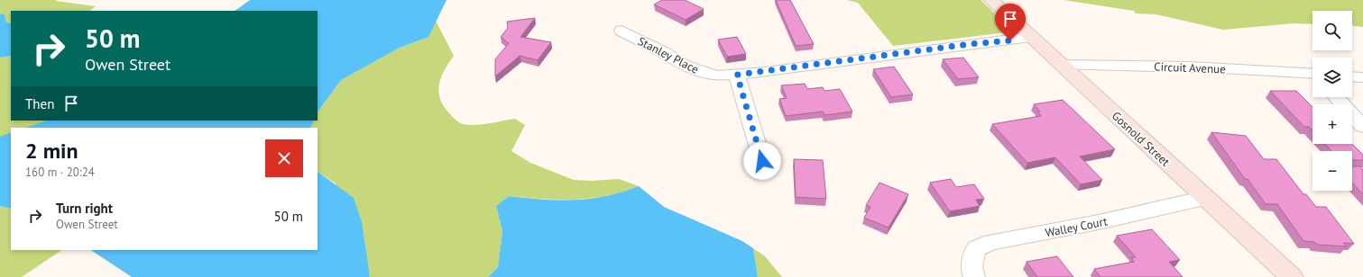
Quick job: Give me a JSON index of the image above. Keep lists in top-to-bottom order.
{
  "streets": {
    "main road": ["Gosnold Street"],
    "street": ["Stanley Place", "Circuit Avenue", "Walley Court"]
  },
  "crossings": [
    ["Stanley Place", "Gosnold Street"],
    ["Circuit Avenue", "Gosnold Street"],
    ["Gosnold Street", "Walley Court"]
  ],
  "page": {
    "map_buttons": ["+", "−"],
    "turn": ["50 m", "Owen Street"],
    "then": "Then",
    "heading": ["2 min", "160 m · 20:24"],
    "list": [
      {
        "name": "Turn right",
        "note": "Owen Street",
        "value": "50 m"
      }
    ]
  }
}
